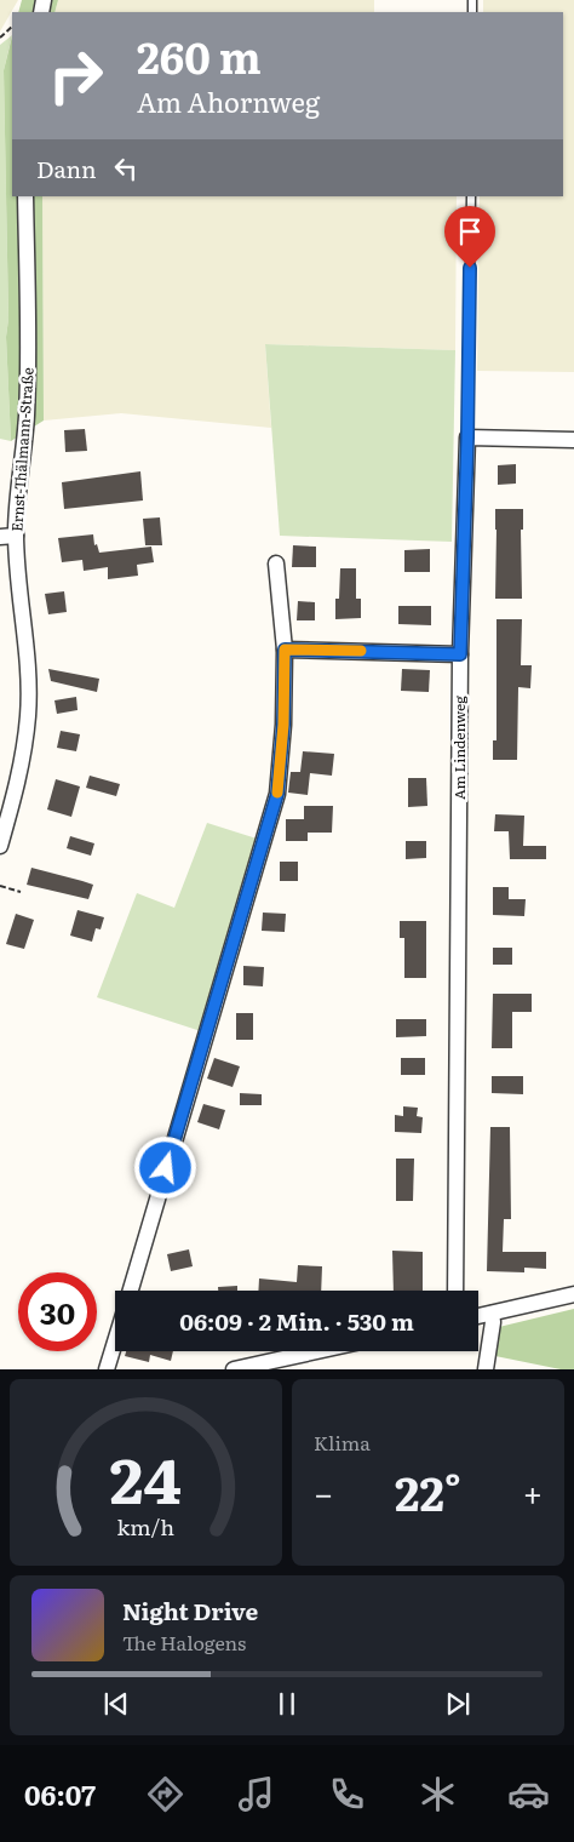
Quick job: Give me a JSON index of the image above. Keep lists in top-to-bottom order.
{
  "streets": {
    "street": ["Ernst-Thälmann-Straße", "Am Lindenweg"]
  },
  "page": {
    "turn": ["260 m", "Am Ahornweg"],
    "then": "Dann",
    "limit": "30",
    "trip": "06:09 · 2 Min. · 530 m",
    "tile": "Klima",
    "heat": ["−", "22°", "+"],
    "song": ["Night Drive", "The Halogens"],
    "tabs": "06:07",
    "gauge": ["24", "km/h"]
  }
}
